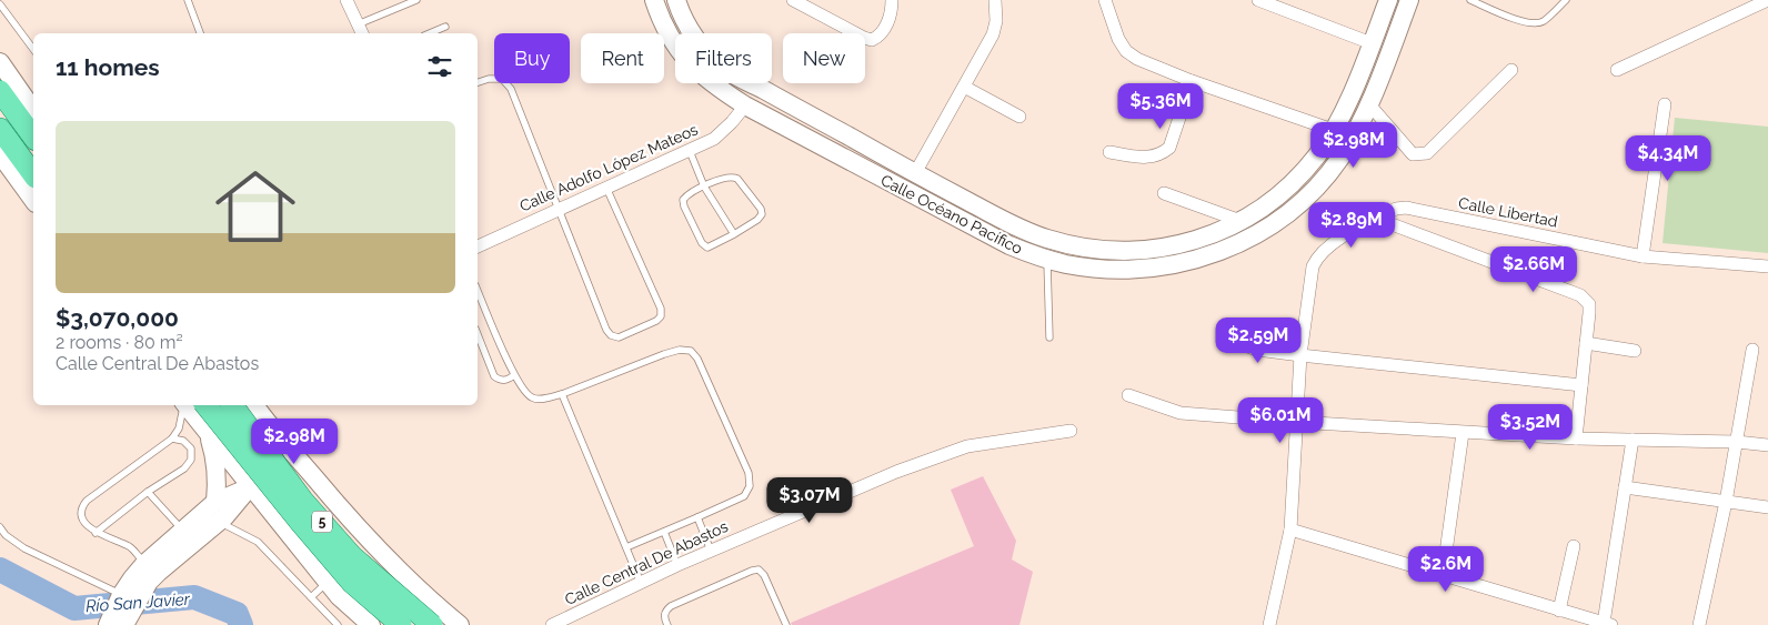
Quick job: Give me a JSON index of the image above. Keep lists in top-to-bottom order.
{
  "streets": {
    "main road": ["5"],
    "street": [
      "Calle Adolfo López Mateos",
      "Calle Libertad",
      "Calle Océano Pacífico",
      "Calle Central De Abastos"
    ]
  },
  "crossings": [
    ["Calle Adolfo López Mateos", "Calle Océano Pacífico"]
  ],
  "water": ["Río San Javier"],
  "page": {
    "chip": [
      "Buy",
      "Rent",
      "Filters",
      "New"
    ],
    "heading": "11 homes",
    "price": [
      "$5.36M",
      "$2.98M",
      "$4.34M",
      "$2.89M",
      "$2.66M",
      "$2.59M",
      "$6.01M",
      "$3.52M",
      "$2.98M",
      "$3.07M",
      "$2.6M"
    ],
    "list": [
      {
        "name": "$3,070,000",
        "note": "2 rooms · 80 m² · Calle Central De Abastos"
      }
    ]
  }
}
